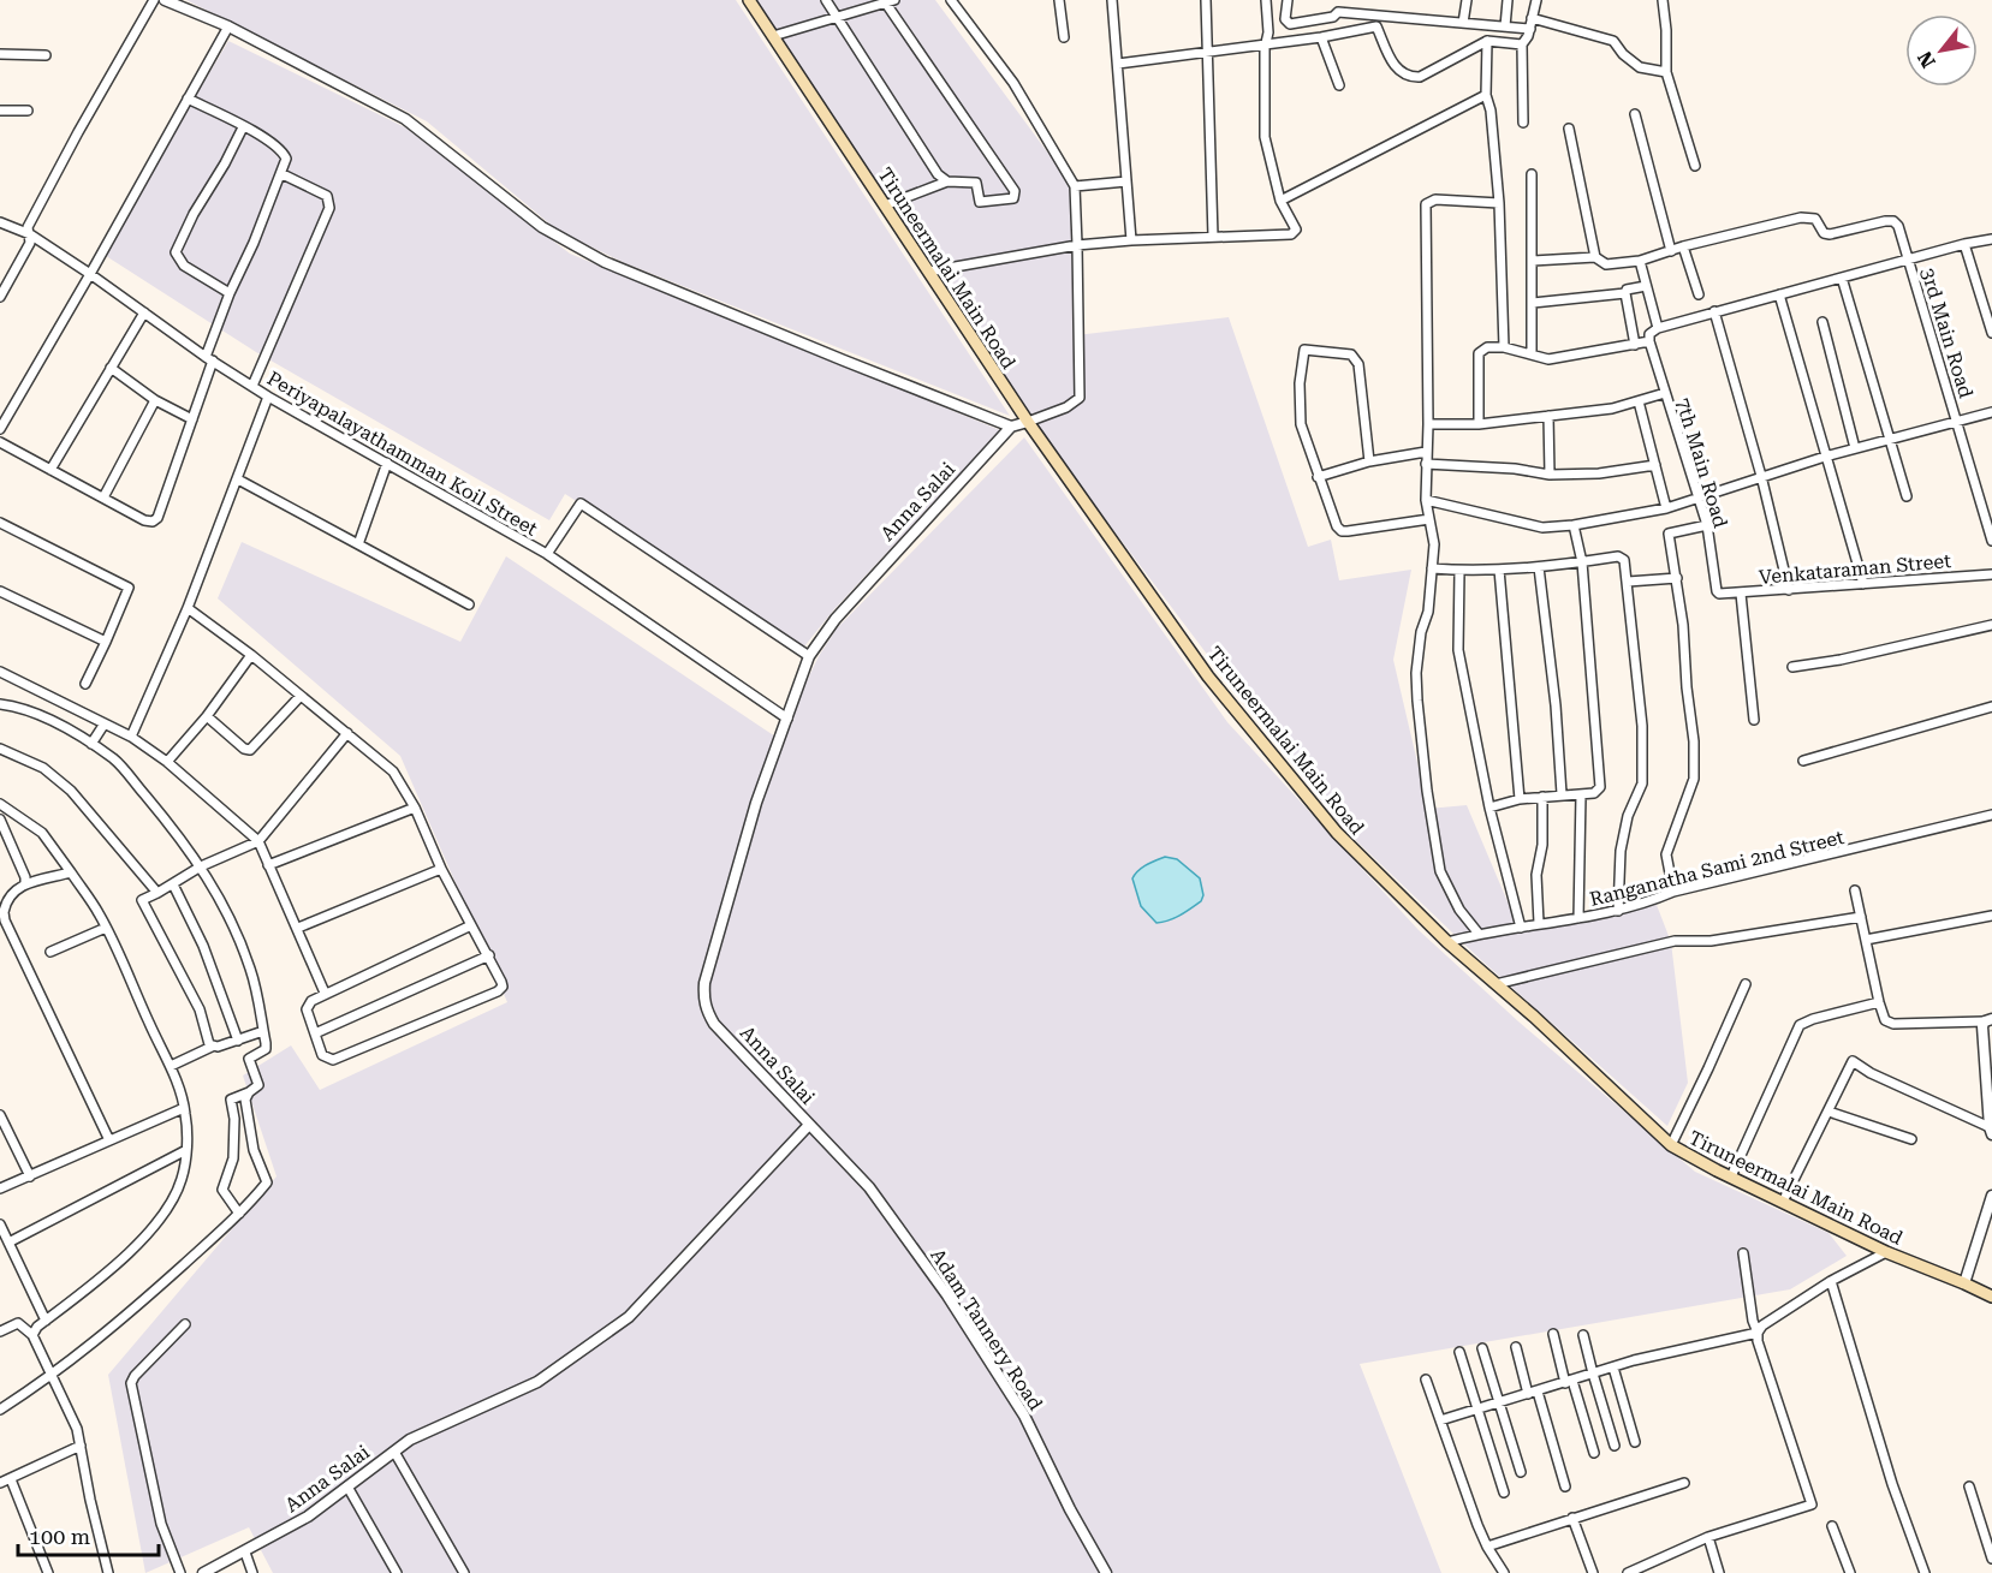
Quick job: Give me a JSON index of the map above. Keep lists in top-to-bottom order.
{
  "streets": {
    "main road": ["Tiruneermalai Main Road"],
    "street": [
      "3rd Main Road",
      "Periyapalayathamman Koil Street",
      "7th Main Road",
      "Anna Salai",
      "Venkataraman Street",
      "Ranganatha Sami 2nd Street",
      "Adam Tannery Road"
    ]
  },
  "crossings": [
    ["Tiruneermalai Main Road", "Ranganatha Sami 2nd Street"],
    ["Periyapalayathamman Koil Street", "Anna Salai"],
    ["7th Main Road", "Venkataraman Street"],
    ["Anna Salai", "Adam Tannery Road"]
  ],
  "scale_bar": "100 m",
  "north": "bottom left"
}
